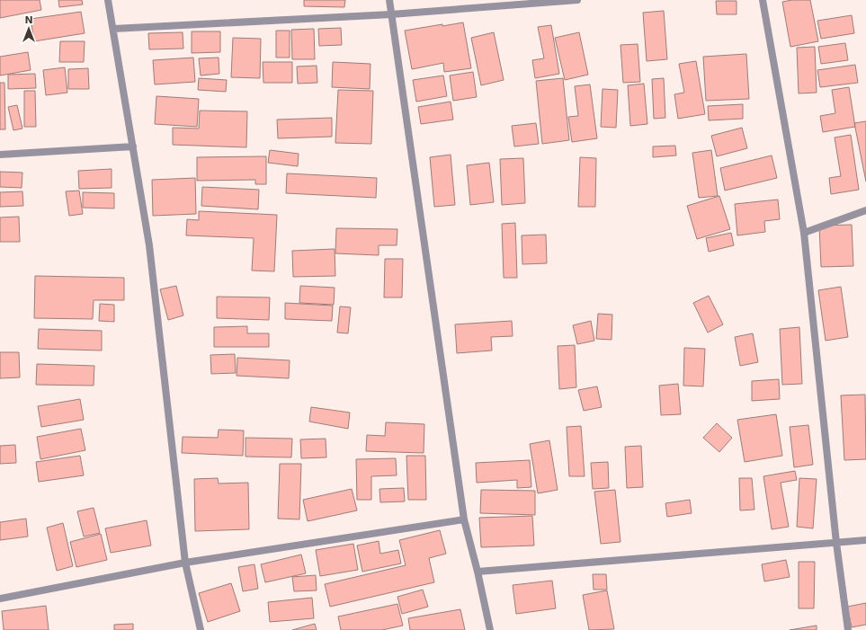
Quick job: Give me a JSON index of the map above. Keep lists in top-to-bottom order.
{
  "north": "top"
}
